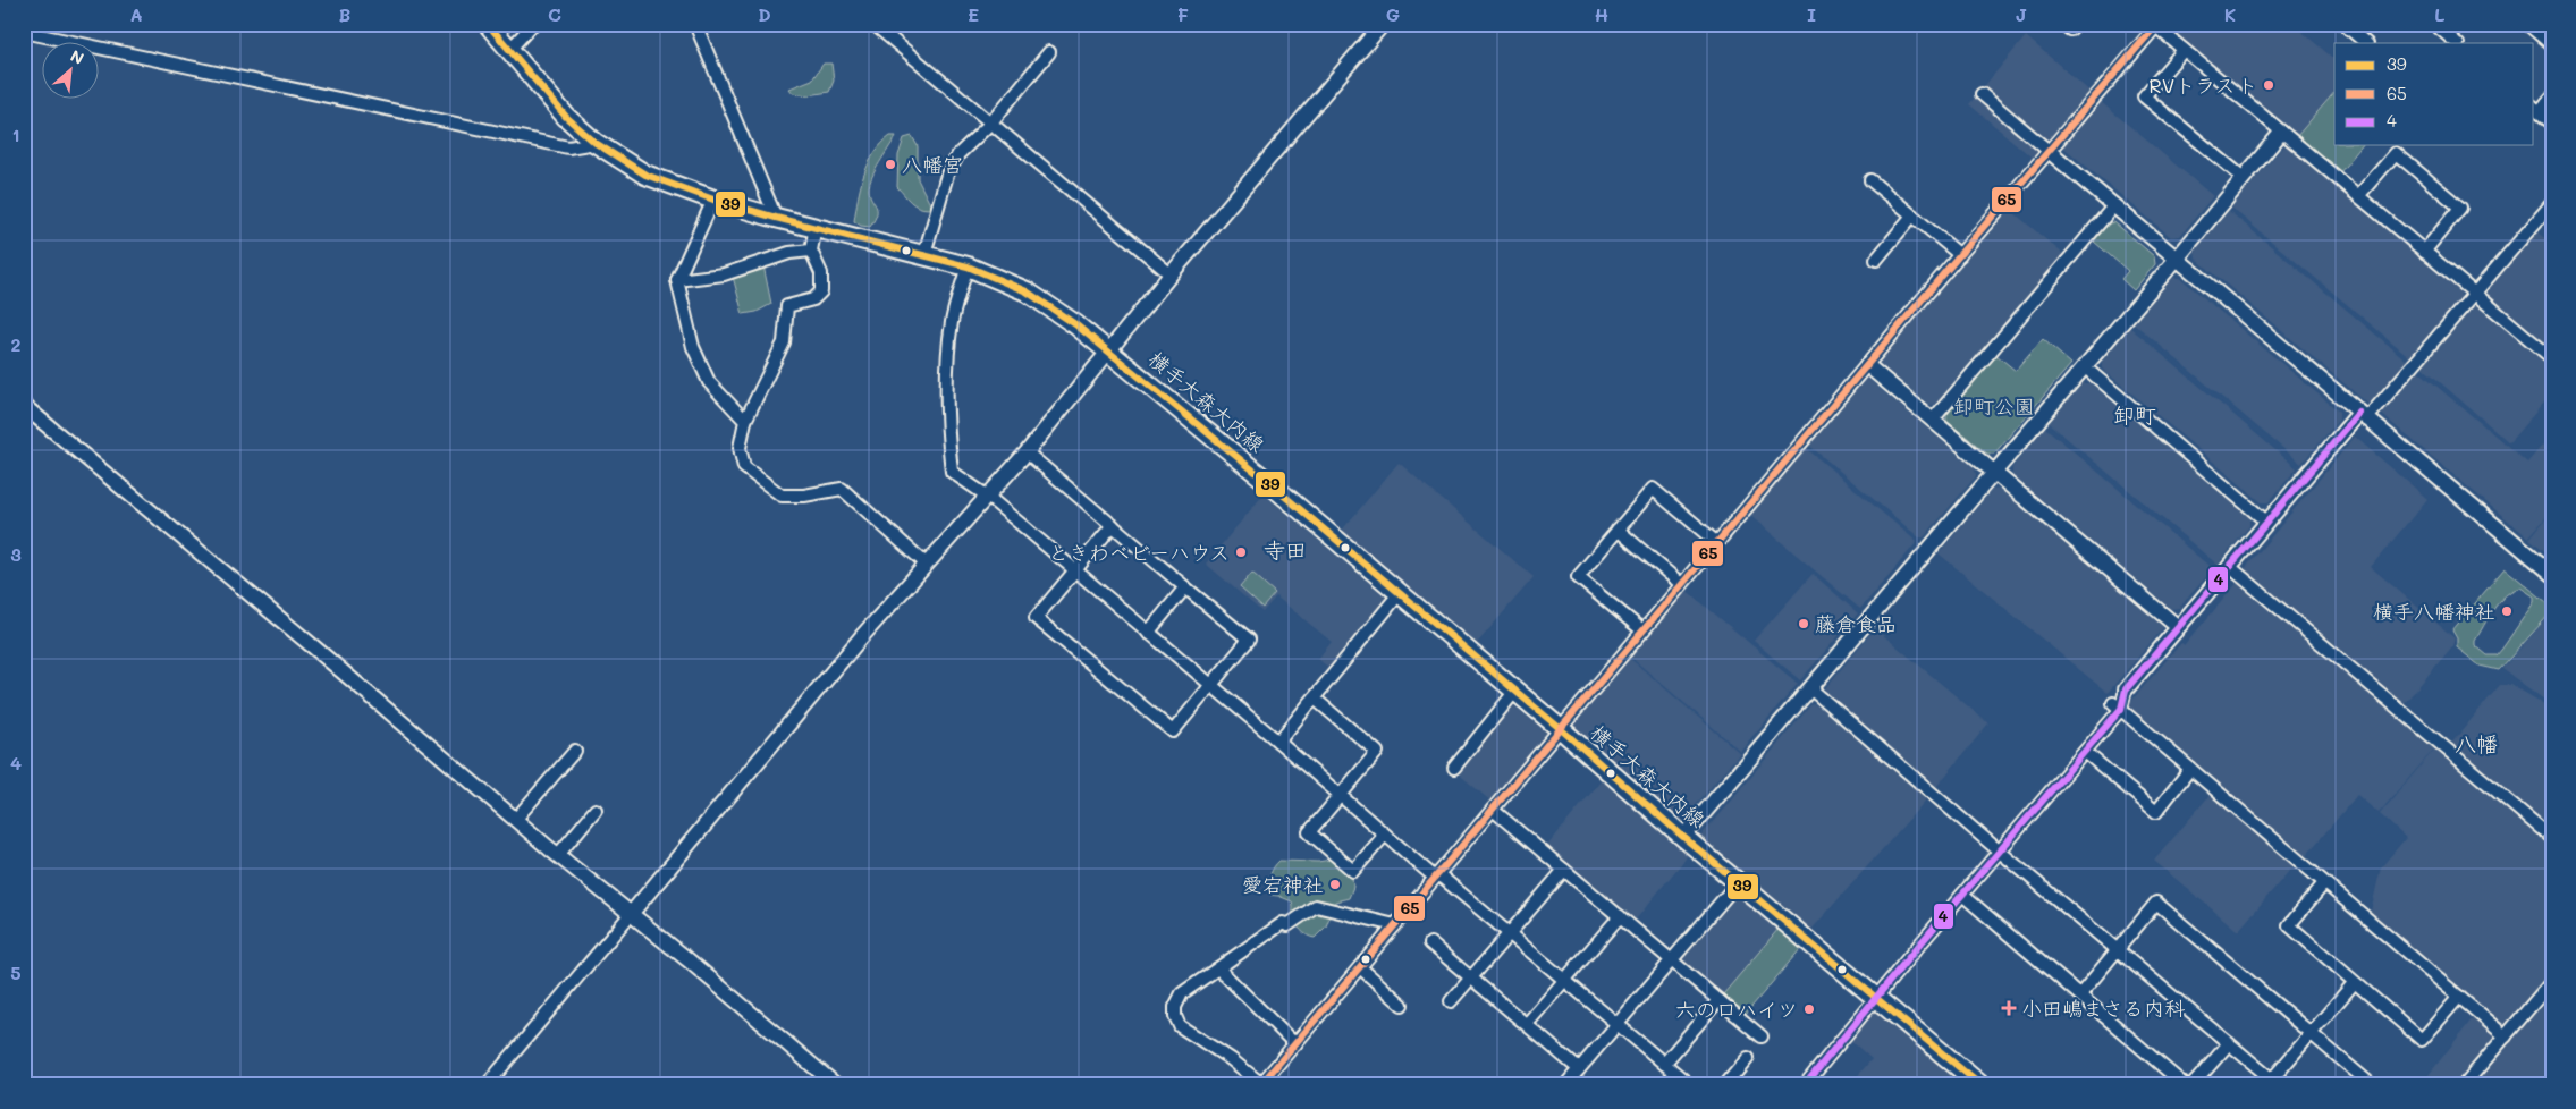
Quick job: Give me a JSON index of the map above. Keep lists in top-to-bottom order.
{
  "streets": {
    "main road": ["横手大森大内線"]
  },
  "districts": ["卸町", "寺田", "八幡"],
  "parks": ["卸町公園"],
  "places": {
    "other": [
      "RVトラスト",
      "八幡宮",
      "ときわベビーハウス",
      "横手八幡神社",
      "藤倉食品",
      "愛宕神社",
      "六の口ハイツ"
    ],
    "health": ["小田嶋まさる内科"]
  },
  "lines": ["transit line 39", "transit line 65", "transit line 4"],
  "legend": ["39", "65", "4"],
  "north": "top right",
  "grid": {
    "columns": [
      "A",
      "B",
      "C",
      "D",
      "E",
      "F",
      "G",
      "H",
      "I",
      "J",
      "K",
      "L"
    ],
    "rows": [
      "1",
      "2",
      "3",
      "4",
      "5"
    ]
  }
}
